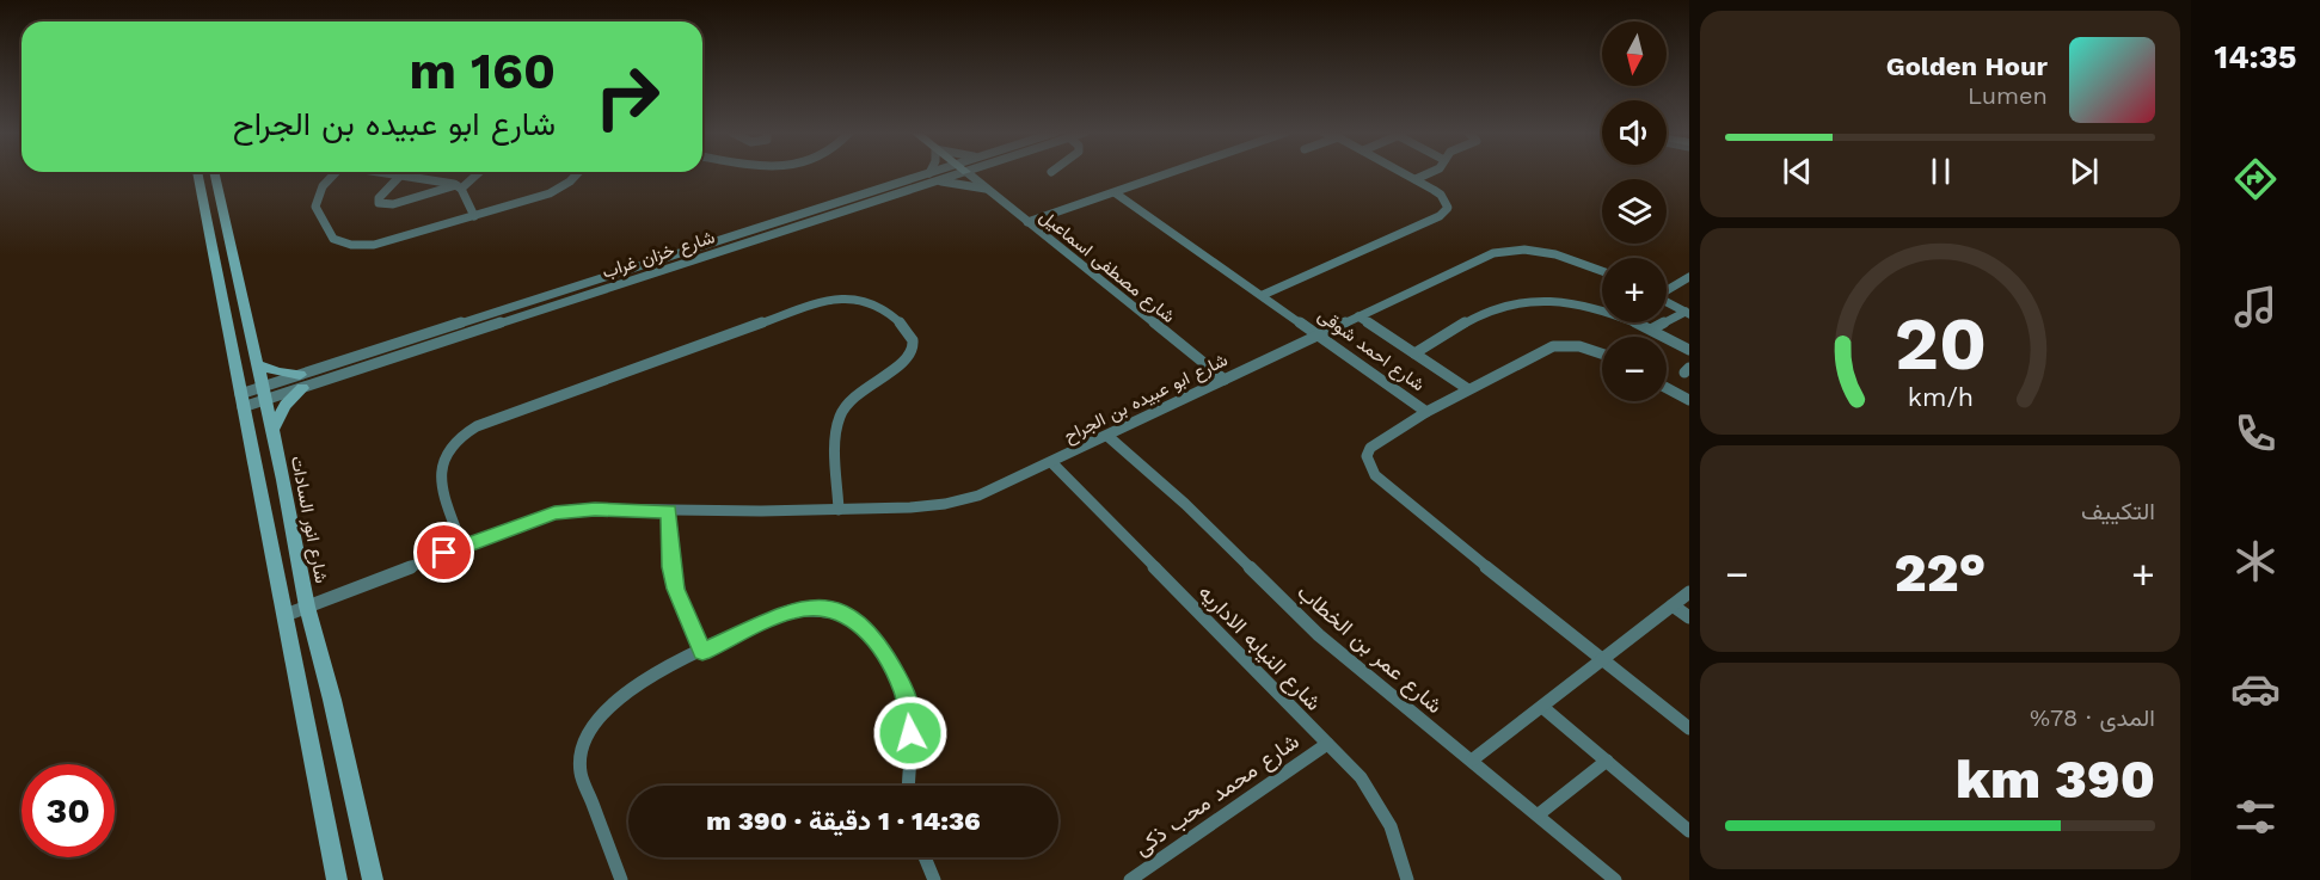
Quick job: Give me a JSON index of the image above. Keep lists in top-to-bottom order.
{
  "streets": {
    "street": [
      "شارع خزان غراب",
      "شارع مصطفى اسماعيل",
      "شارع احمد شوقى",
      "شارع ابو عبيده بن الجراح",
      "شارع انور السادات",
      "شارع النيابه الاداريه",
      "شارع عمر بن الخطاب",
      "شارع محمد محب ذكى"
    ]
  },
  "crossings": [
    ["شارع خزان غراب", "شارع انور السادات"],
    ["شارع مصطفى اسماعيل", "شارع ابو عبيده بن الجراح"],
    ["شارع احمد شوقى", "شارع ابو عبيده بن الجراح"],
    ["شارع ابو عبيده بن الجراح", "شارع انور السادات"],
    ["شارع ابو عبيده بن الجراح", "شارع النيابه الاداريه"],
    ["شارع ابو عبيده بن الجراح", "شارع عمر بن الخطاب"],
    ["شارع النيابه الاداريه", "شارع محمد محب ذكى"]
  ],
  "north": "bottom",
  "page": {
    "tabs": "14:35",
    "map_buttons": ["+", "−"],
    "turn": ["160 m", "شارع ابو عبيده بن الجراح"],
    "song": ["Golden Hour", "Lumen"],
    "tile": [
      "التكييف",
      ["المدى · 78%", "390 km"]
    ],
    "heat": ["−", "22°", "+"],
    "limit": "30",
    "trip": "14:36 · 1 دقيقة · 390 m",
    "gauge": ["20", "km/h"]
  }
}
